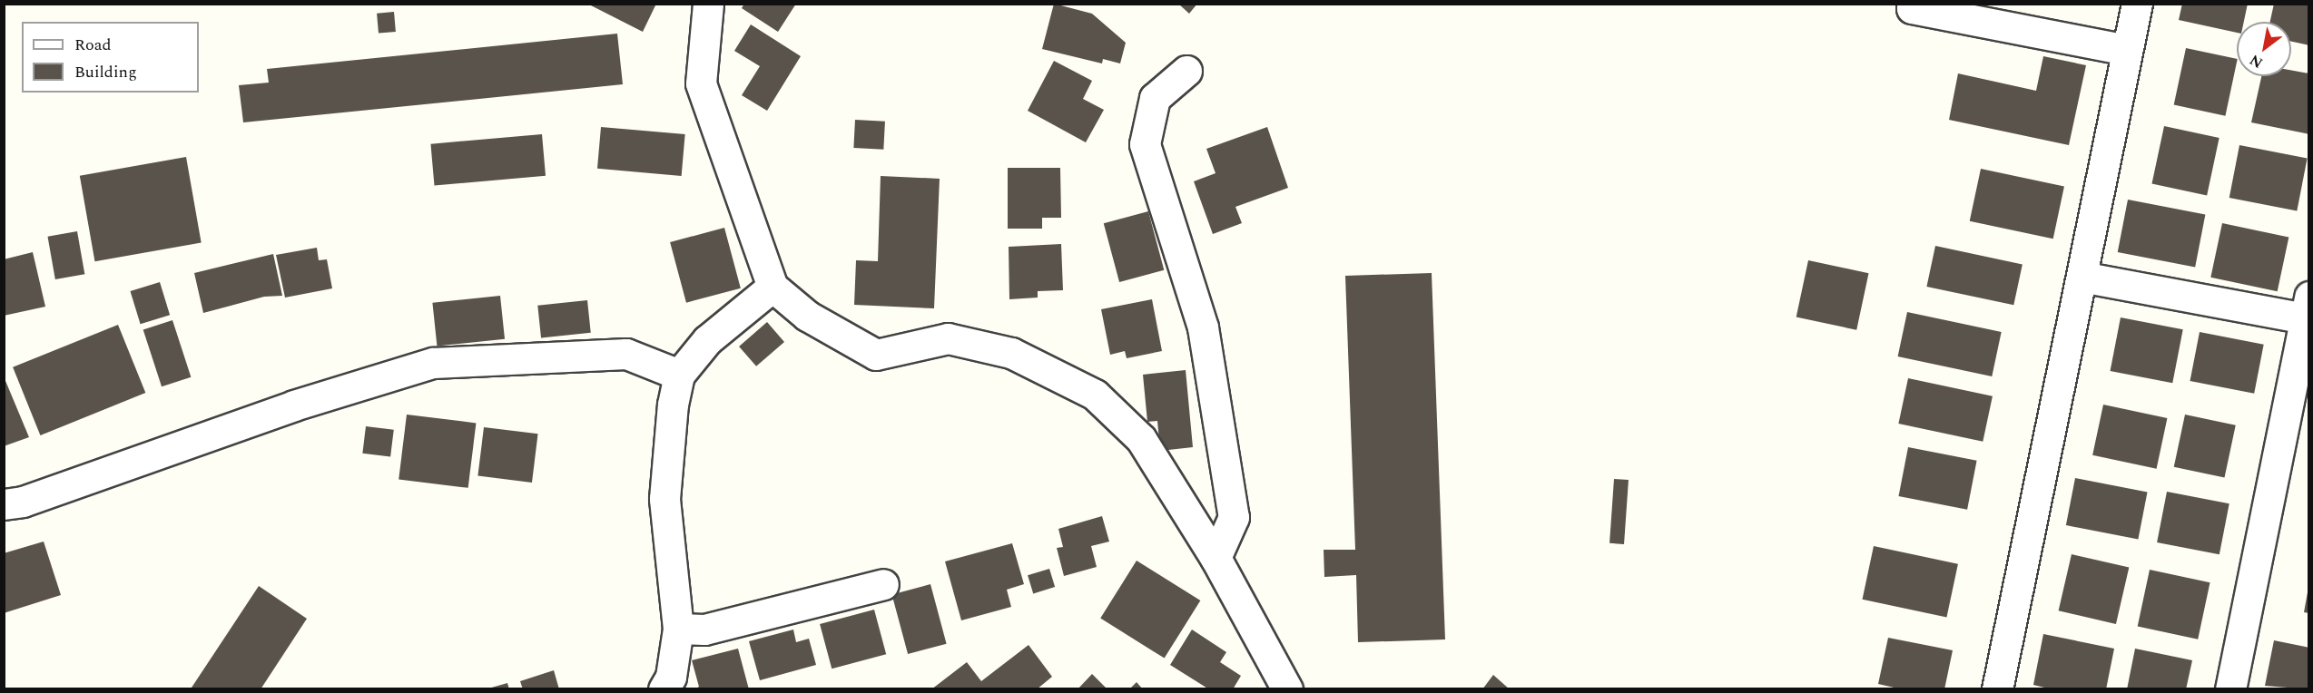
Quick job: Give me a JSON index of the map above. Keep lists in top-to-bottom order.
{
  "legend": ["Road", "Building"],
  "north": "bottom left"
}
